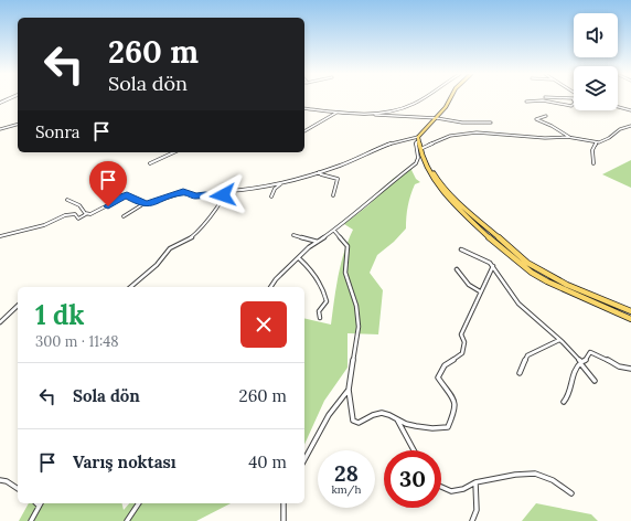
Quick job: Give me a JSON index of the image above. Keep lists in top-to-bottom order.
{
  "page": {
    "turn": ["260 m", "Sola dön"],
    "then": "Sonra",
    "heading": ["1 dk", "300 m · 11:48"],
    "list": [
      {
        "name": "Sola dön",
        "value": "260 m"
      },
      {
        "name": "Varış noktası",
        "value": "40 m"
      }
    ],
    "speed": "28 km/h",
    "limit": "30"
  }
}
